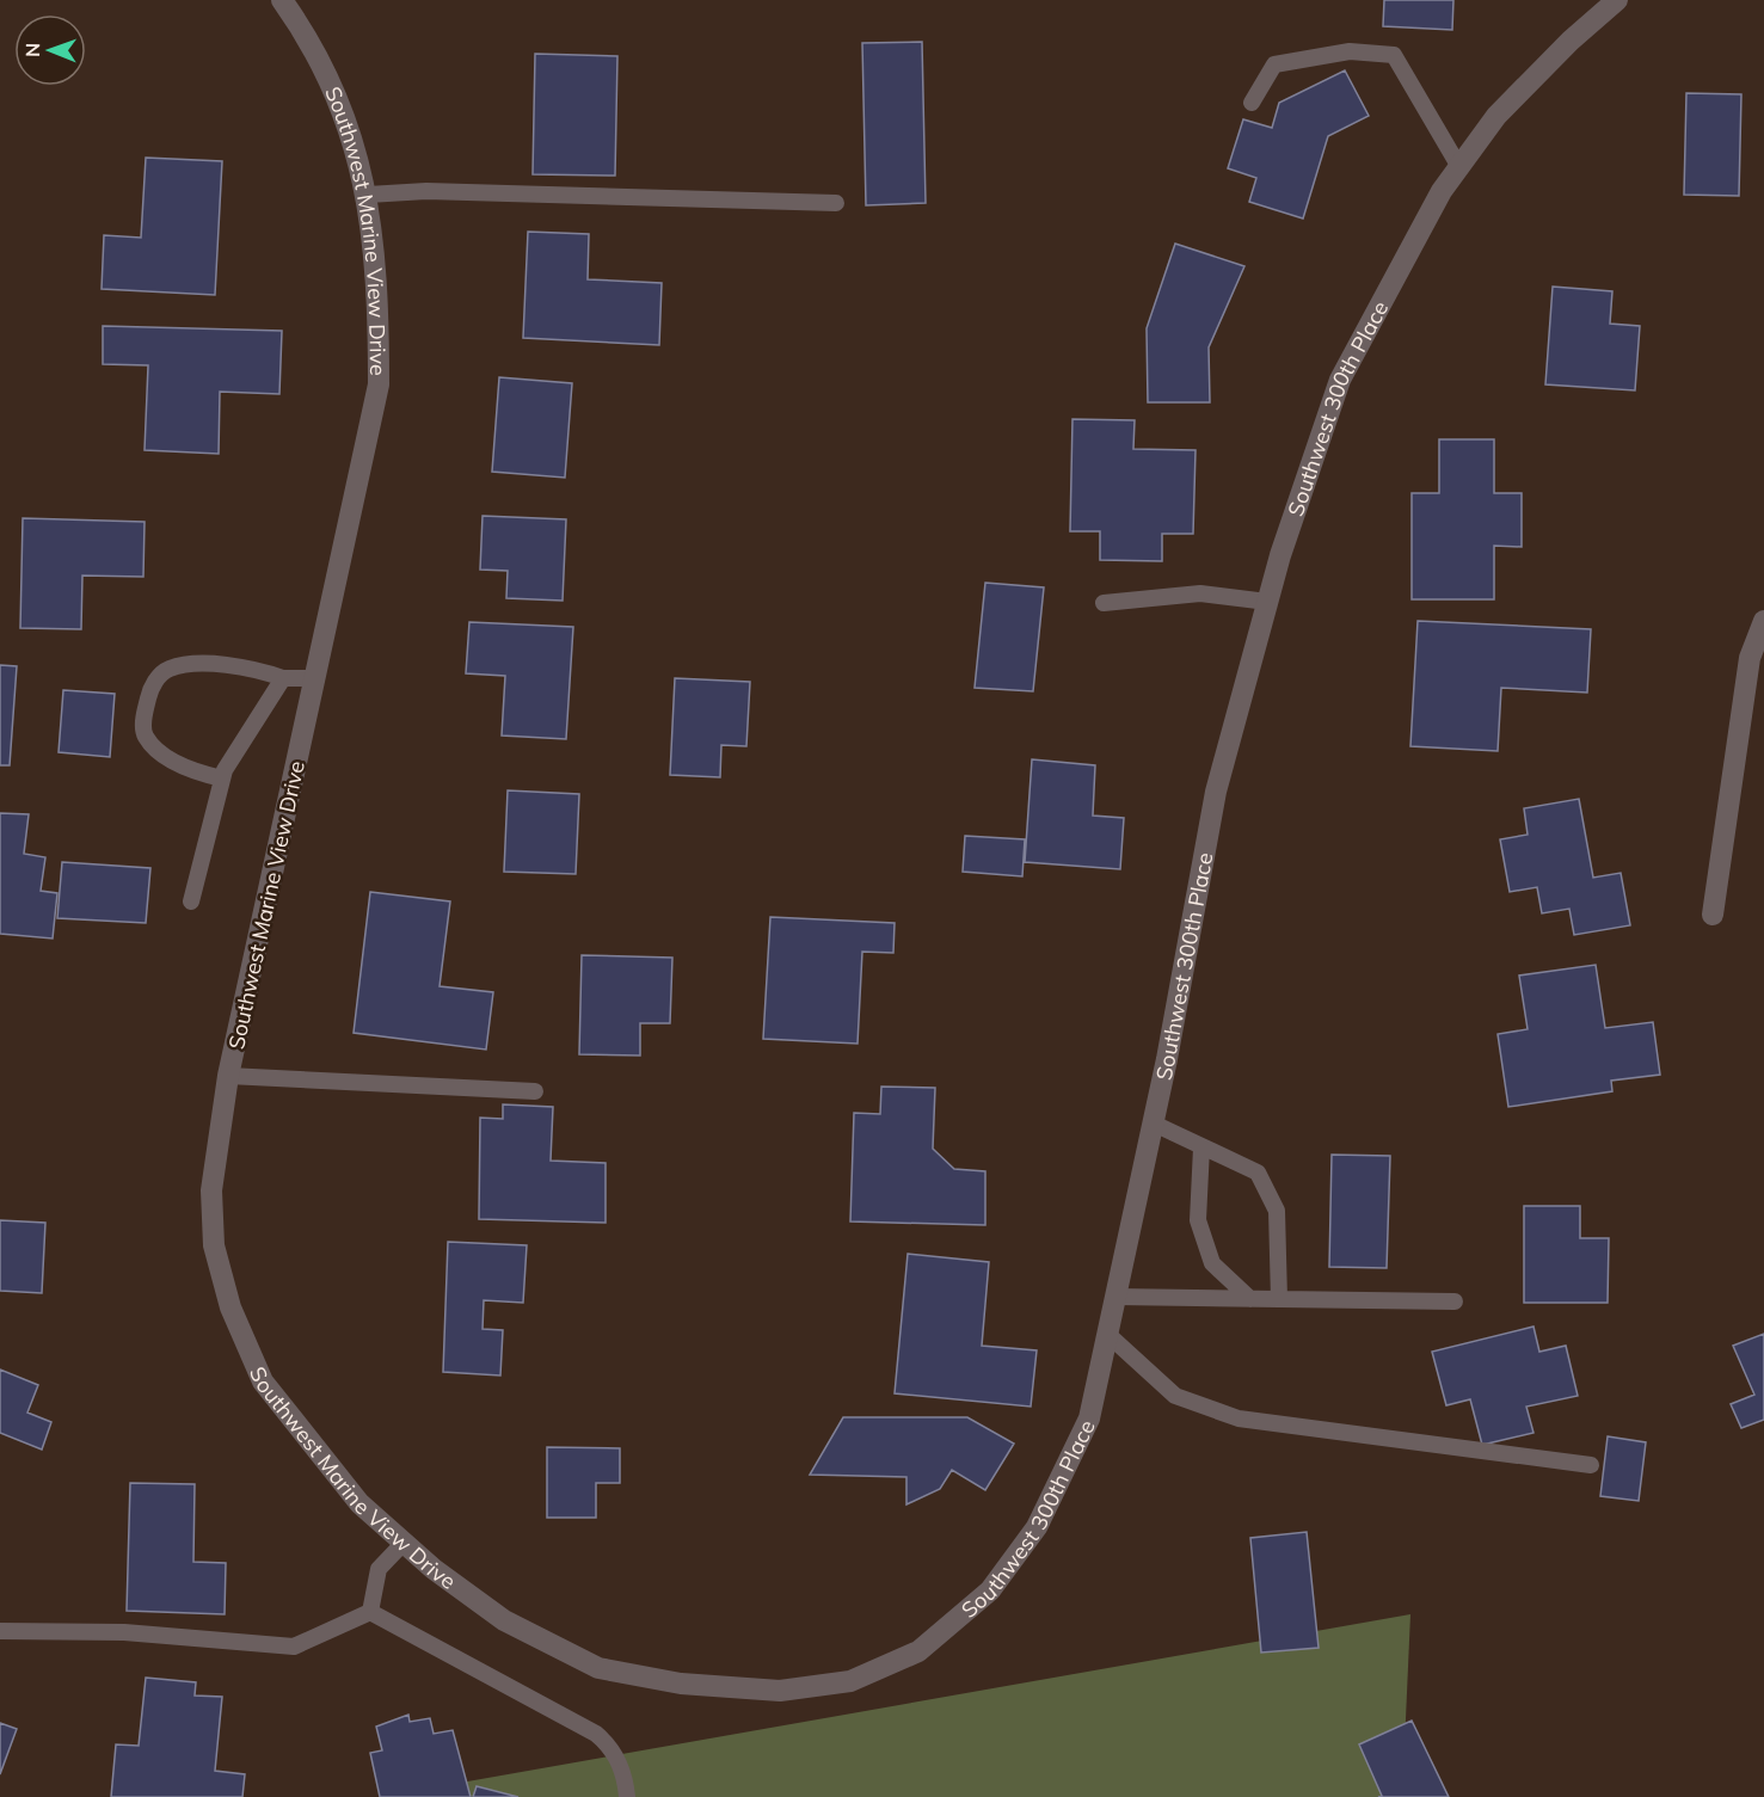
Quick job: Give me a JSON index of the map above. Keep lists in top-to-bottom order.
{
  "streets": {
    "street": ["Southwest Marine View Drive", "Southwest 300th Place"]
  },
  "crossings": [
    ["Southwest Marine View Drive", "Southwest 300th Place"]
  ],
  "north": "left"
}
